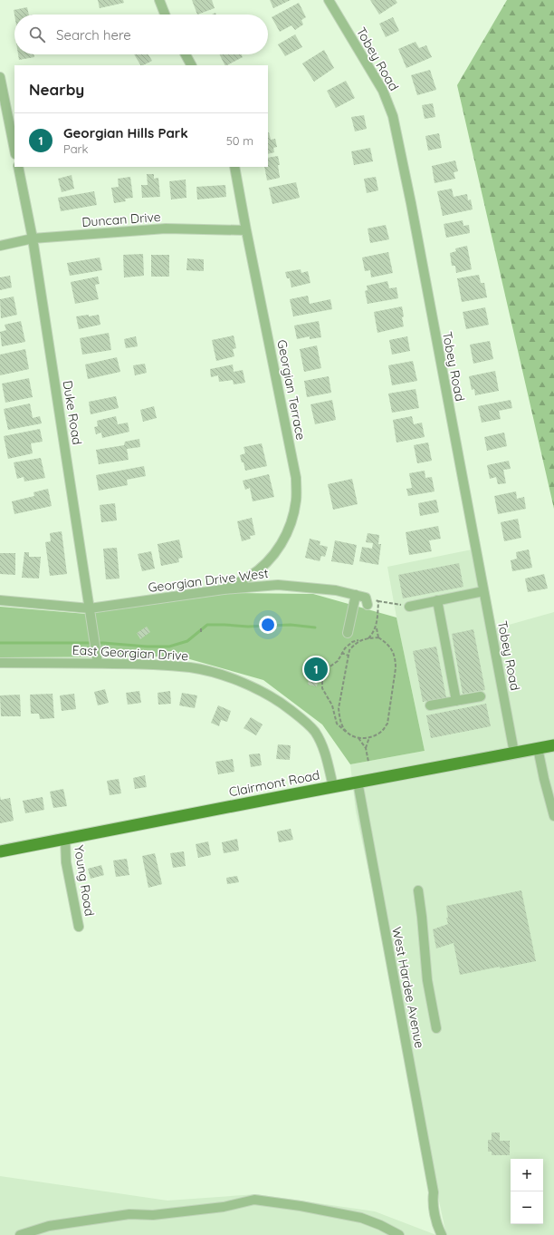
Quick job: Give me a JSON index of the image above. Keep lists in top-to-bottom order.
{
  "streets": {
    "main road": ["Clairmont Road"],
    "street": [
      "Tobey Road",
      "Duncan Drive",
      "Georgian Terrace",
      "Duke Road",
      "Georgian Drive West",
      "East Georgian Drive",
      "Young Road",
      "West Hardee Avenue"
    ]
  },
  "crossings": [
    ["Tobey Road", "Clairmont Road"],
    ["Duncan Drive", "Georgian Terrace"],
    ["Duncan Drive", "Duke Road"],
    ["Georgian Terrace", "Georgian Drive West"],
    ["Duke Road", "Georgian Drive West"],
    ["Duke Road", "East Georgian Drive"],
    ["East Georgian Drive", "Clairmont Road"],
    ["Clairmont Road", "Young Road"],
    ["Clairmont Road", "West Hardee Avenue"]
  ],
  "page": {
    "search": "Search here",
    "heading": "Nearby",
    "list": [
      {
        "mark": "1",
        "name": "Georgian Hills Park",
        "note": "Park",
        "value": "50 m"
      }
    ],
    "pins": "1",
    "map_buttons": ["+", "−"]
  }
}
